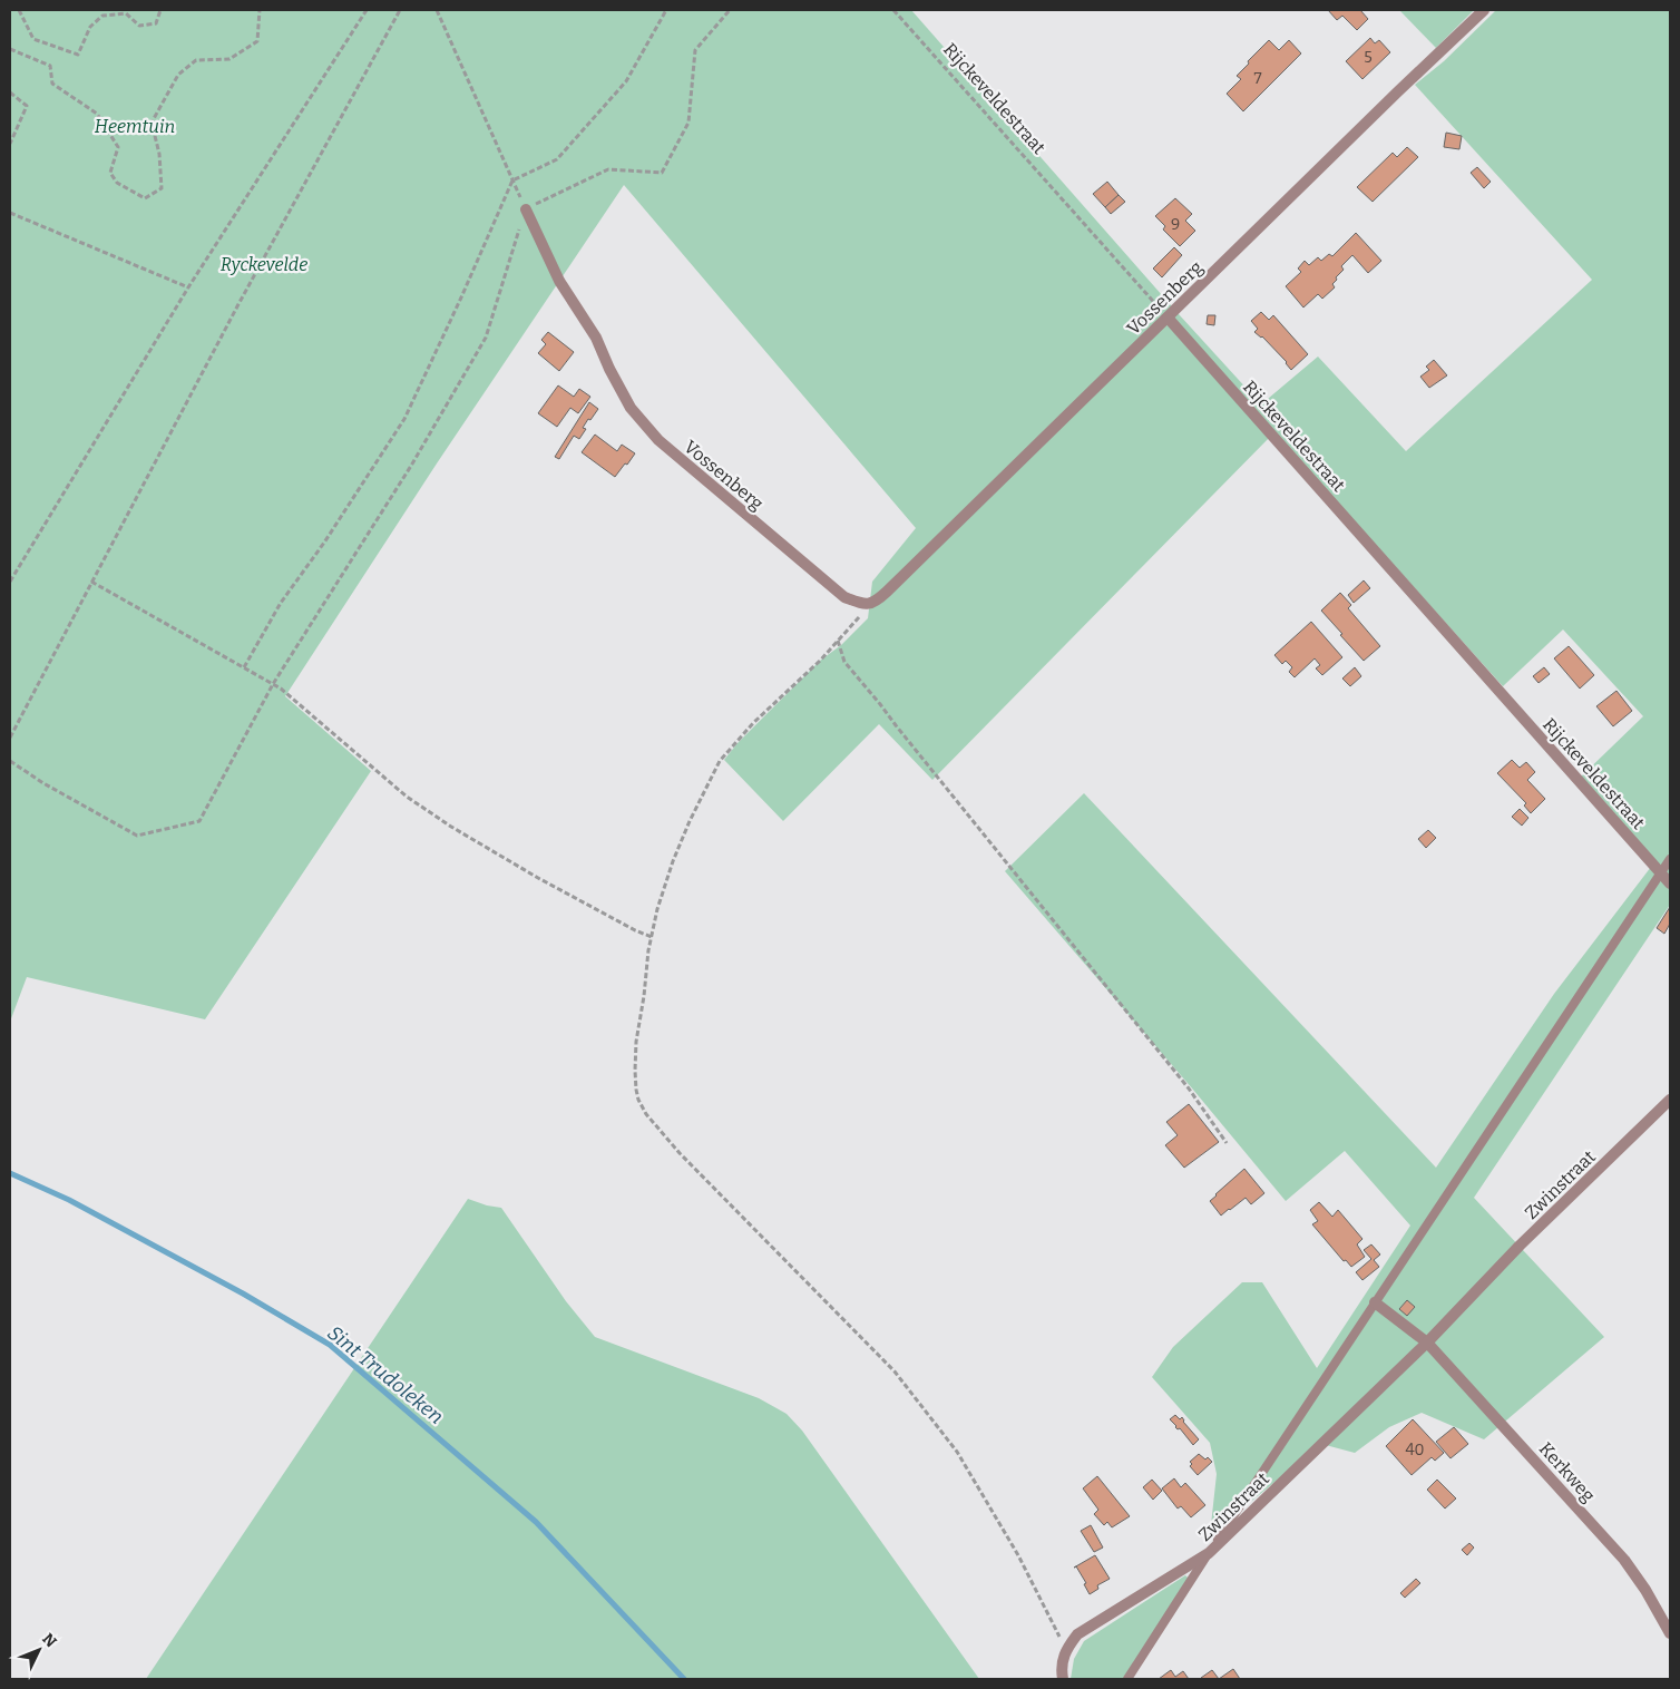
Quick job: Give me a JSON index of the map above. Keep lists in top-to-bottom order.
{
  "streets": {
    "street": [
      "Rijckeveldestraat",
      "Vossenberg",
      "Zwinstraat",
      "Kerkweg"
    ]
  },
  "crossings": [
    ["Rijckeveldestraat", "Vossenberg"],
    ["Zwinstraat", "Kerkweg"]
  ],
  "water": ["Sint Trudoleken"],
  "parks": ["Heemtuin", "Ryckevelde"],
  "house_numbers": [
    "5",
    "7",
    "9",
    "40"
  ],
  "north": "top right"
}
